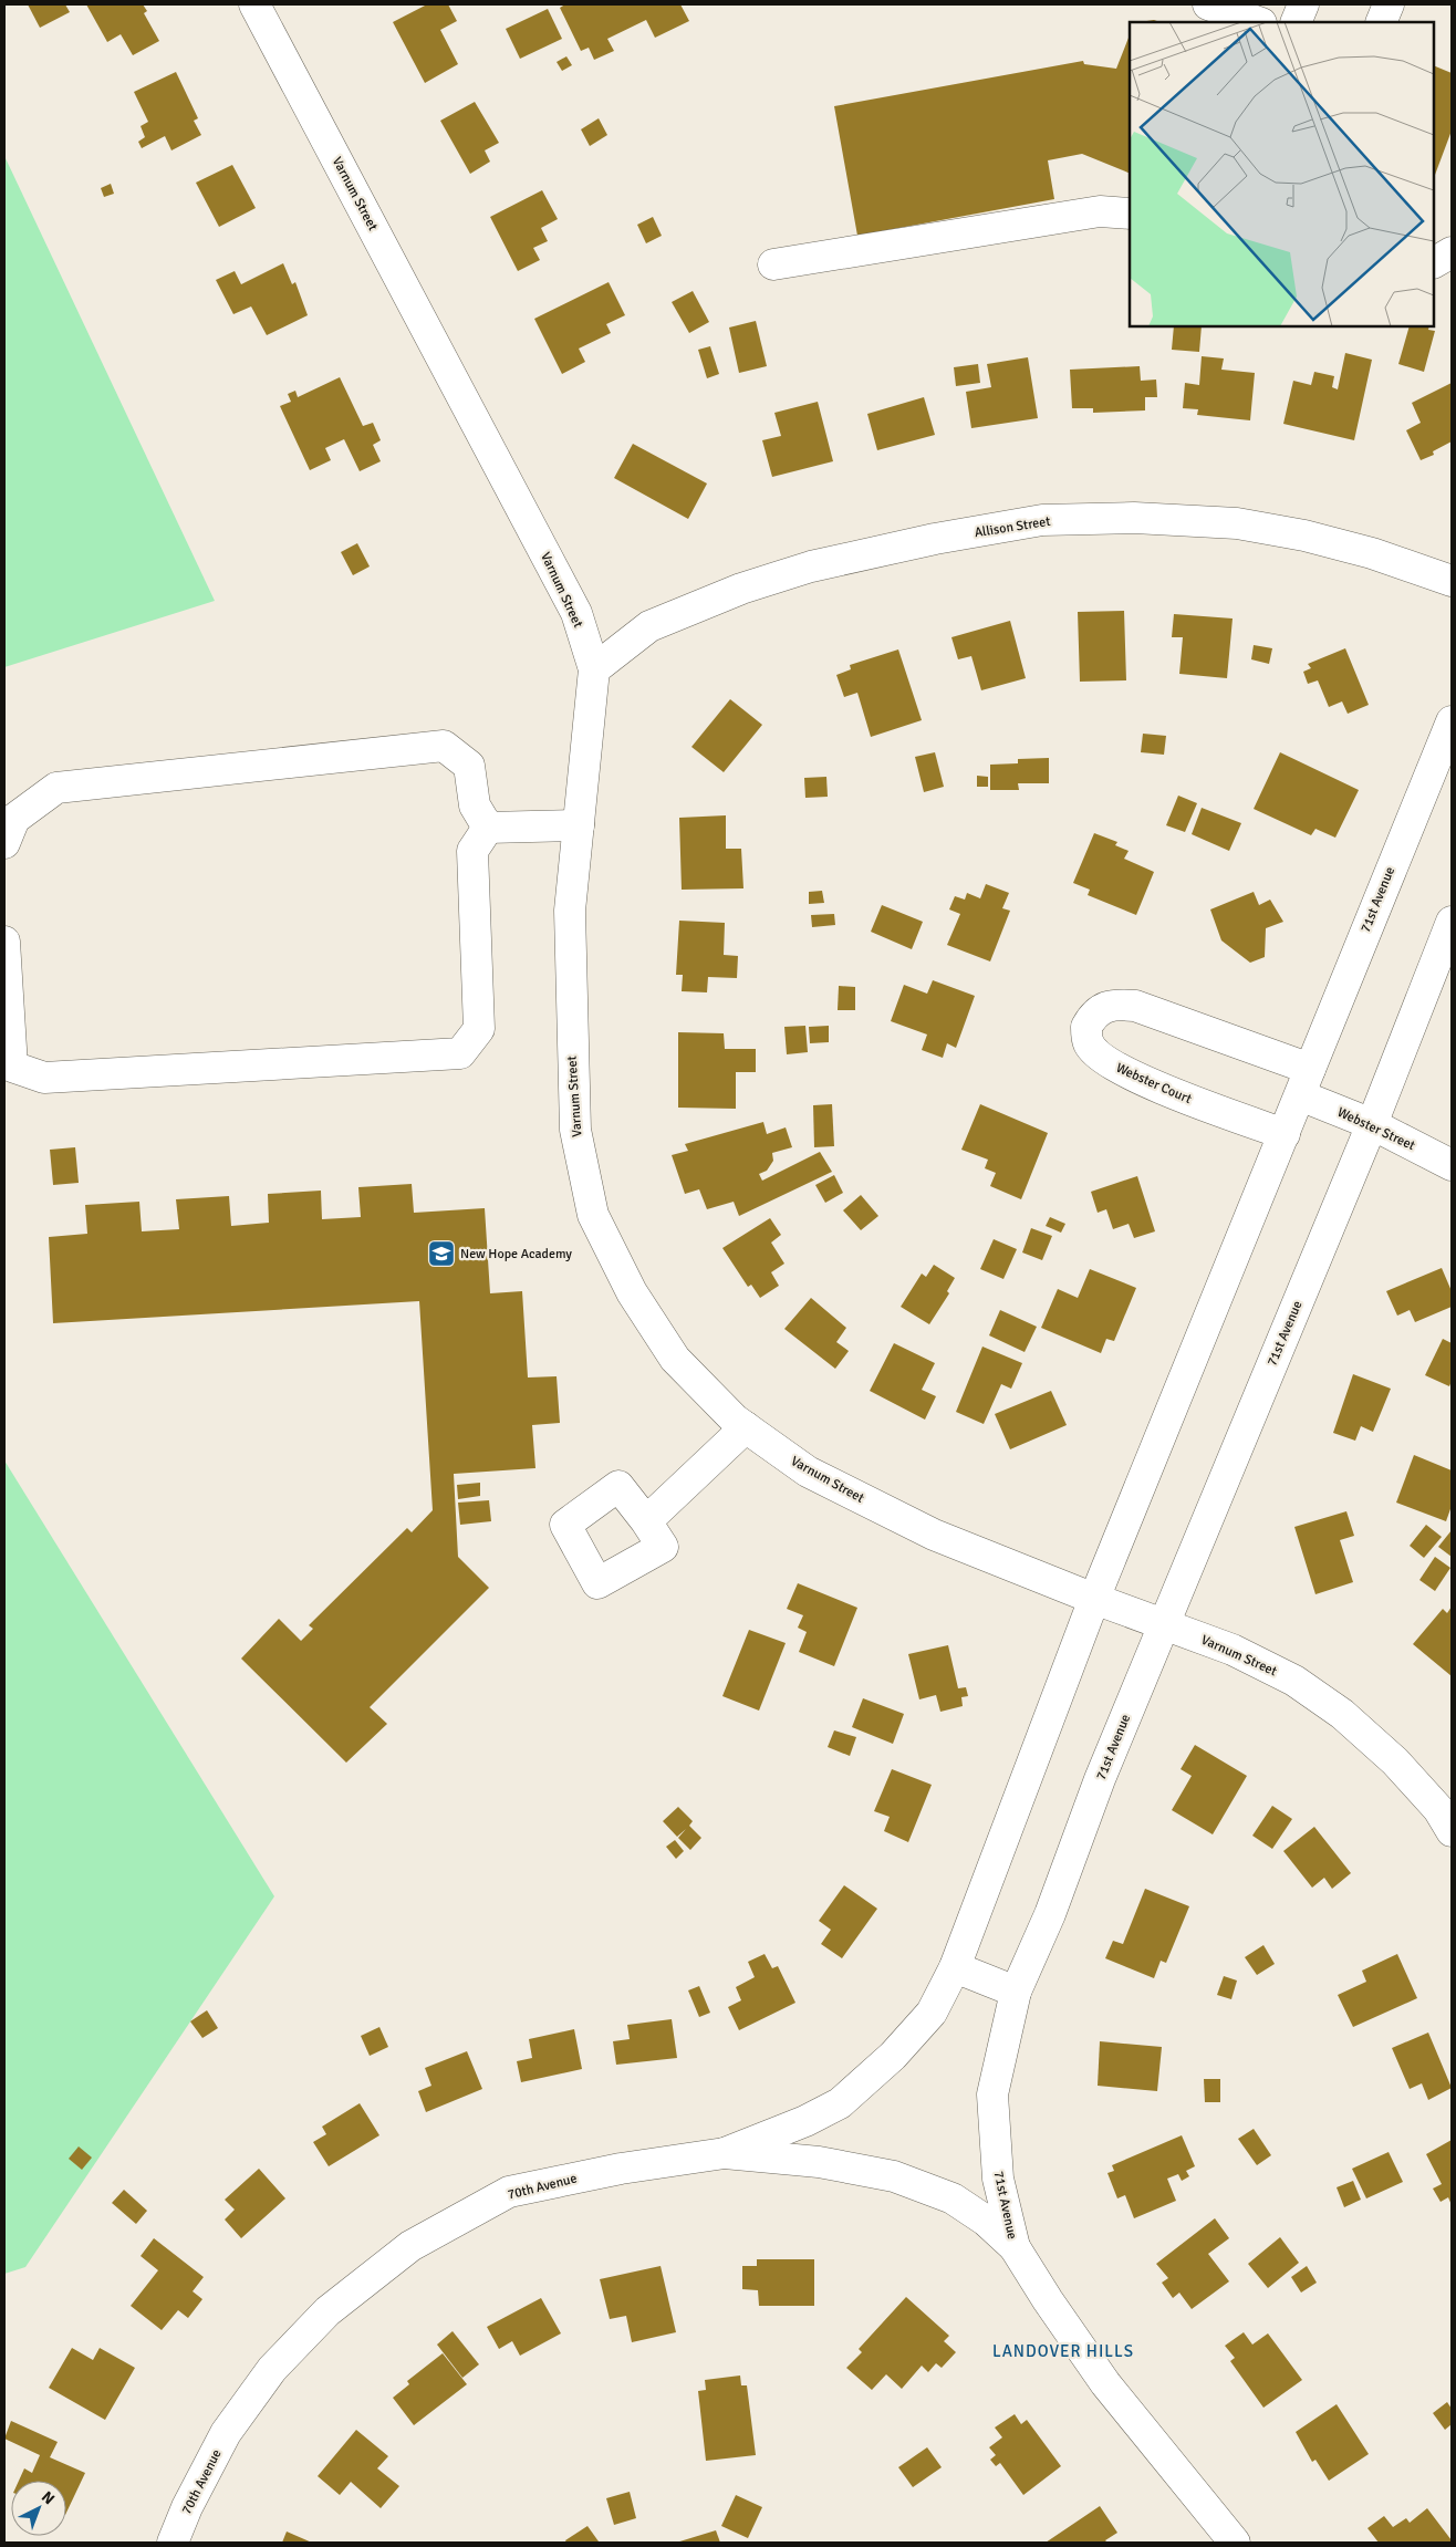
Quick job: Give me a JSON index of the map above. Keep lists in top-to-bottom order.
{
  "streets": {
    "street": [
      "Varnum Street",
      "Allison Street",
      "71st Avenue",
      "Webster Court",
      "Webster Street",
      "70th Avenue"
    ]
  },
  "crossings": [
    ["Varnum Street", "Allison Street"],
    ["Varnum Street", "71st Avenue"],
    ["71st Avenue", "Webster Court"],
    ["71st Avenue", "Webster Street"],
    ["71st Avenue", "70th Avenue"],
    ["Webster Court", "Webster Street"]
  ],
  "districts": ["LANDOVER HILLS"],
  "places": {
    "school or university": ["New Hope Academy"]
  },
  "north": "top right"
}
